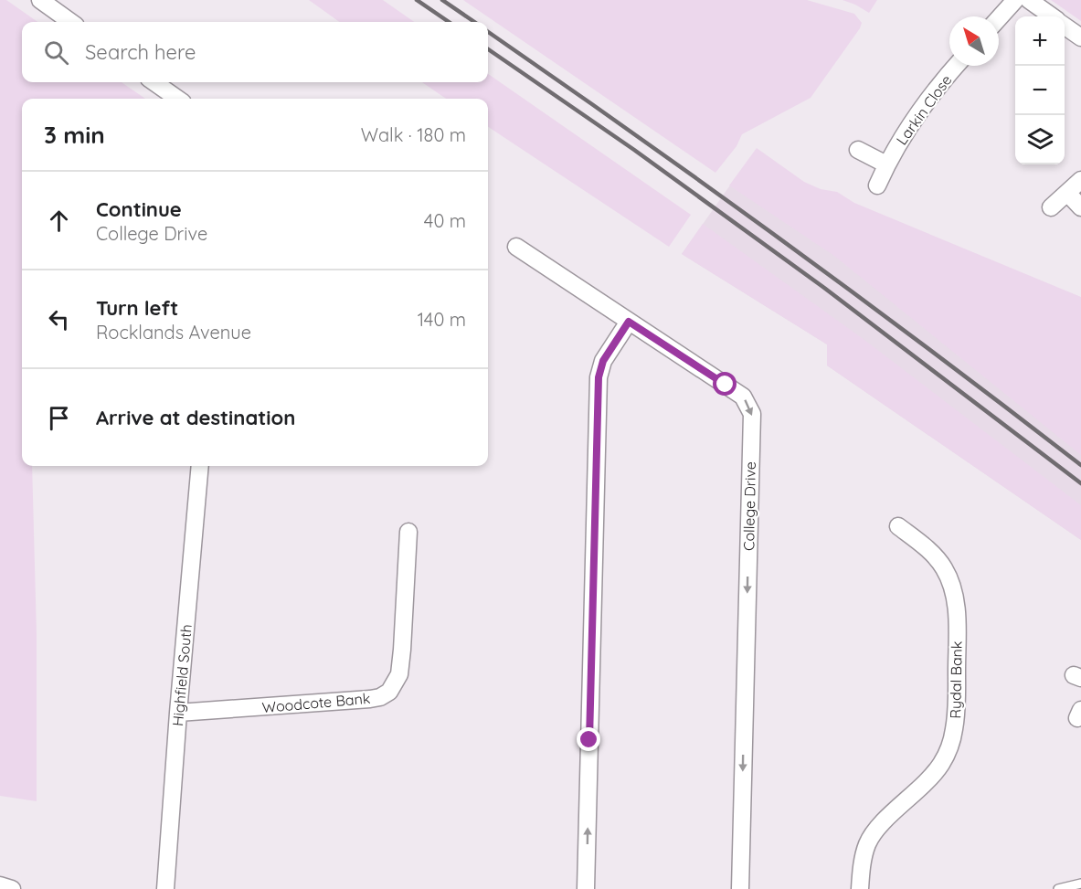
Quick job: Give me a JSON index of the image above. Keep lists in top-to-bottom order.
{
  "streets": {
    "street": [
      "Larkin Close",
      "College Drive",
      "Highfield South",
      "Rydal Bank",
      "Woodcote Bank"
    ]
  },
  "crossings": [
    ["Highfield South", "Woodcote Bank"]
  ],
  "one_way": ["College Drive"],
  "north": "top left",
  "page": {
    "map_buttons": ["+", "−"],
    "search": "Search here",
    "heading": ["3 min", "Walk · 180 m"],
    "list": [
      ["Continue", "College Drive", "40 m"],
      ["Turn left", "Rocklands Avenue", "140 m"],
      "Arrive at destination"
    ]
  }
}
